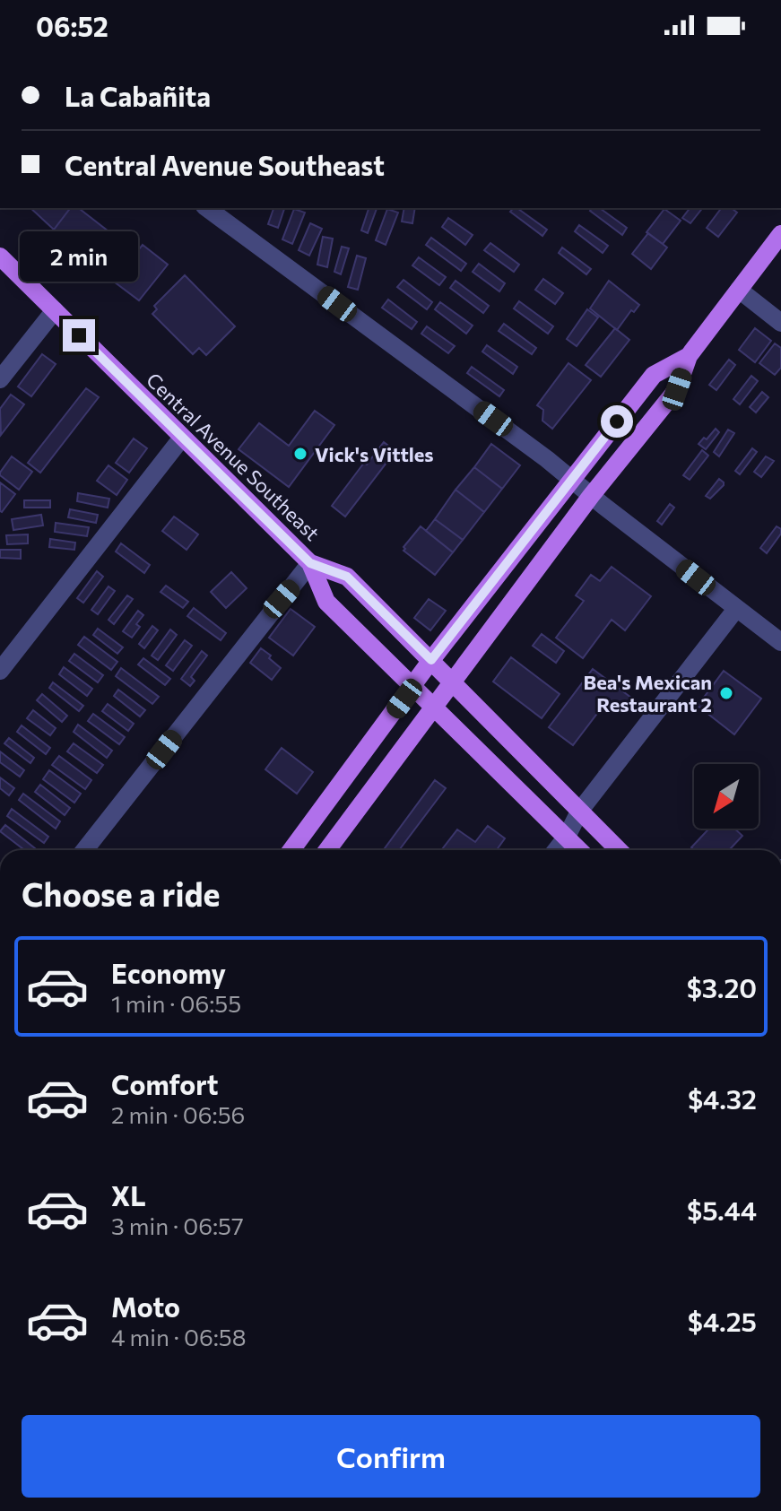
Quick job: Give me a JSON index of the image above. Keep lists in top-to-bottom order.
{
  "streets": {
    "main road": ["Central Avenue Southeast"]
  },
  "places": ["Vick's Vittles", "Bea's Mexican Restaurant 2"],
  "north": "bottom left",
  "page": {
    "status": "06:52",
    "banner": ["La Cabañita", "Central Avenue Southeast"],
    "bubble": "2 min",
    "heading": "Choose a ride",
    "list": [
      {
        "name": "Economy",
        "note": "1 min · 06:55",
        "value": "$3.20"
      },
      {
        "name": "Comfort",
        "note": "2 min · 06:56",
        "value": "$4.32"
      },
      {
        "name": "XL",
        "note": "3 min · 06:57",
        "value": "$5.44"
      },
      {
        "name": "Moto",
        "note": "4 min · 06:58",
        "value": "$4.25"
      }
    ],
    "buttons": "Confirm"
  }
}
